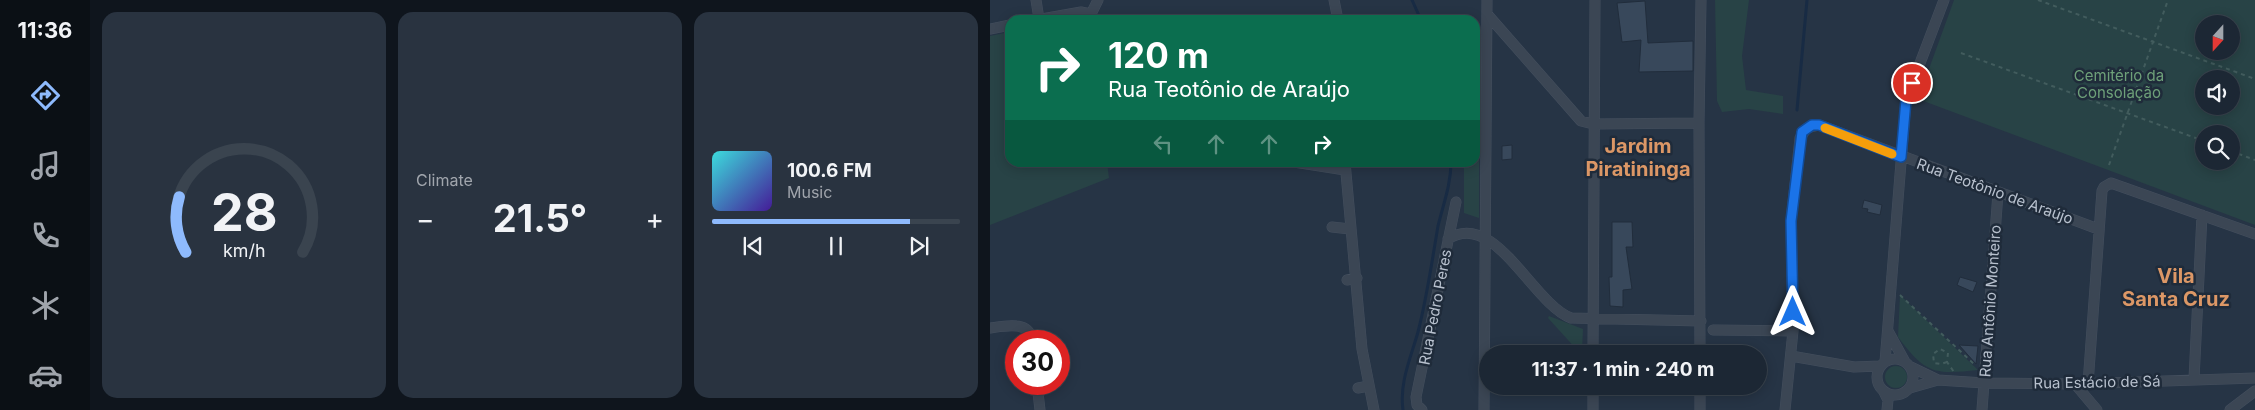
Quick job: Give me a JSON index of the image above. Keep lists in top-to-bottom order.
{
  "streets": {
    "street": [
      "Rua Teotônio de Araújo",
      "Rua Antônio Monteiro",
      "Rua Pedro Peres",
      "Rua Estácio de Sá"
    ]
  },
  "crossings": [
    ["Rua Teotônio de Araújo", "Rua Antônio Monteiro"],
    ["Rua Antônio Monteiro", "Rua Estácio de Sá"]
  ],
  "districts": ["Jardim Piratininga", "Vila Santa Cruz"],
  "parks": ["Cemitério da Consolação"],
  "north": "bottom",
  "page": {
    "tabs": "11:36",
    "tile": "Climate",
    "turn": ["120 m", "Rua Teotônio de Araújo"],
    "song": ["100.6 FM", "Music"],
    "heat": ["−", "21.5°", "+"],
    "limit": "30",
    "trip": "11:37 · 1 min · 240 m",
    "gauge": ["28", "km/h"]
  }
}
